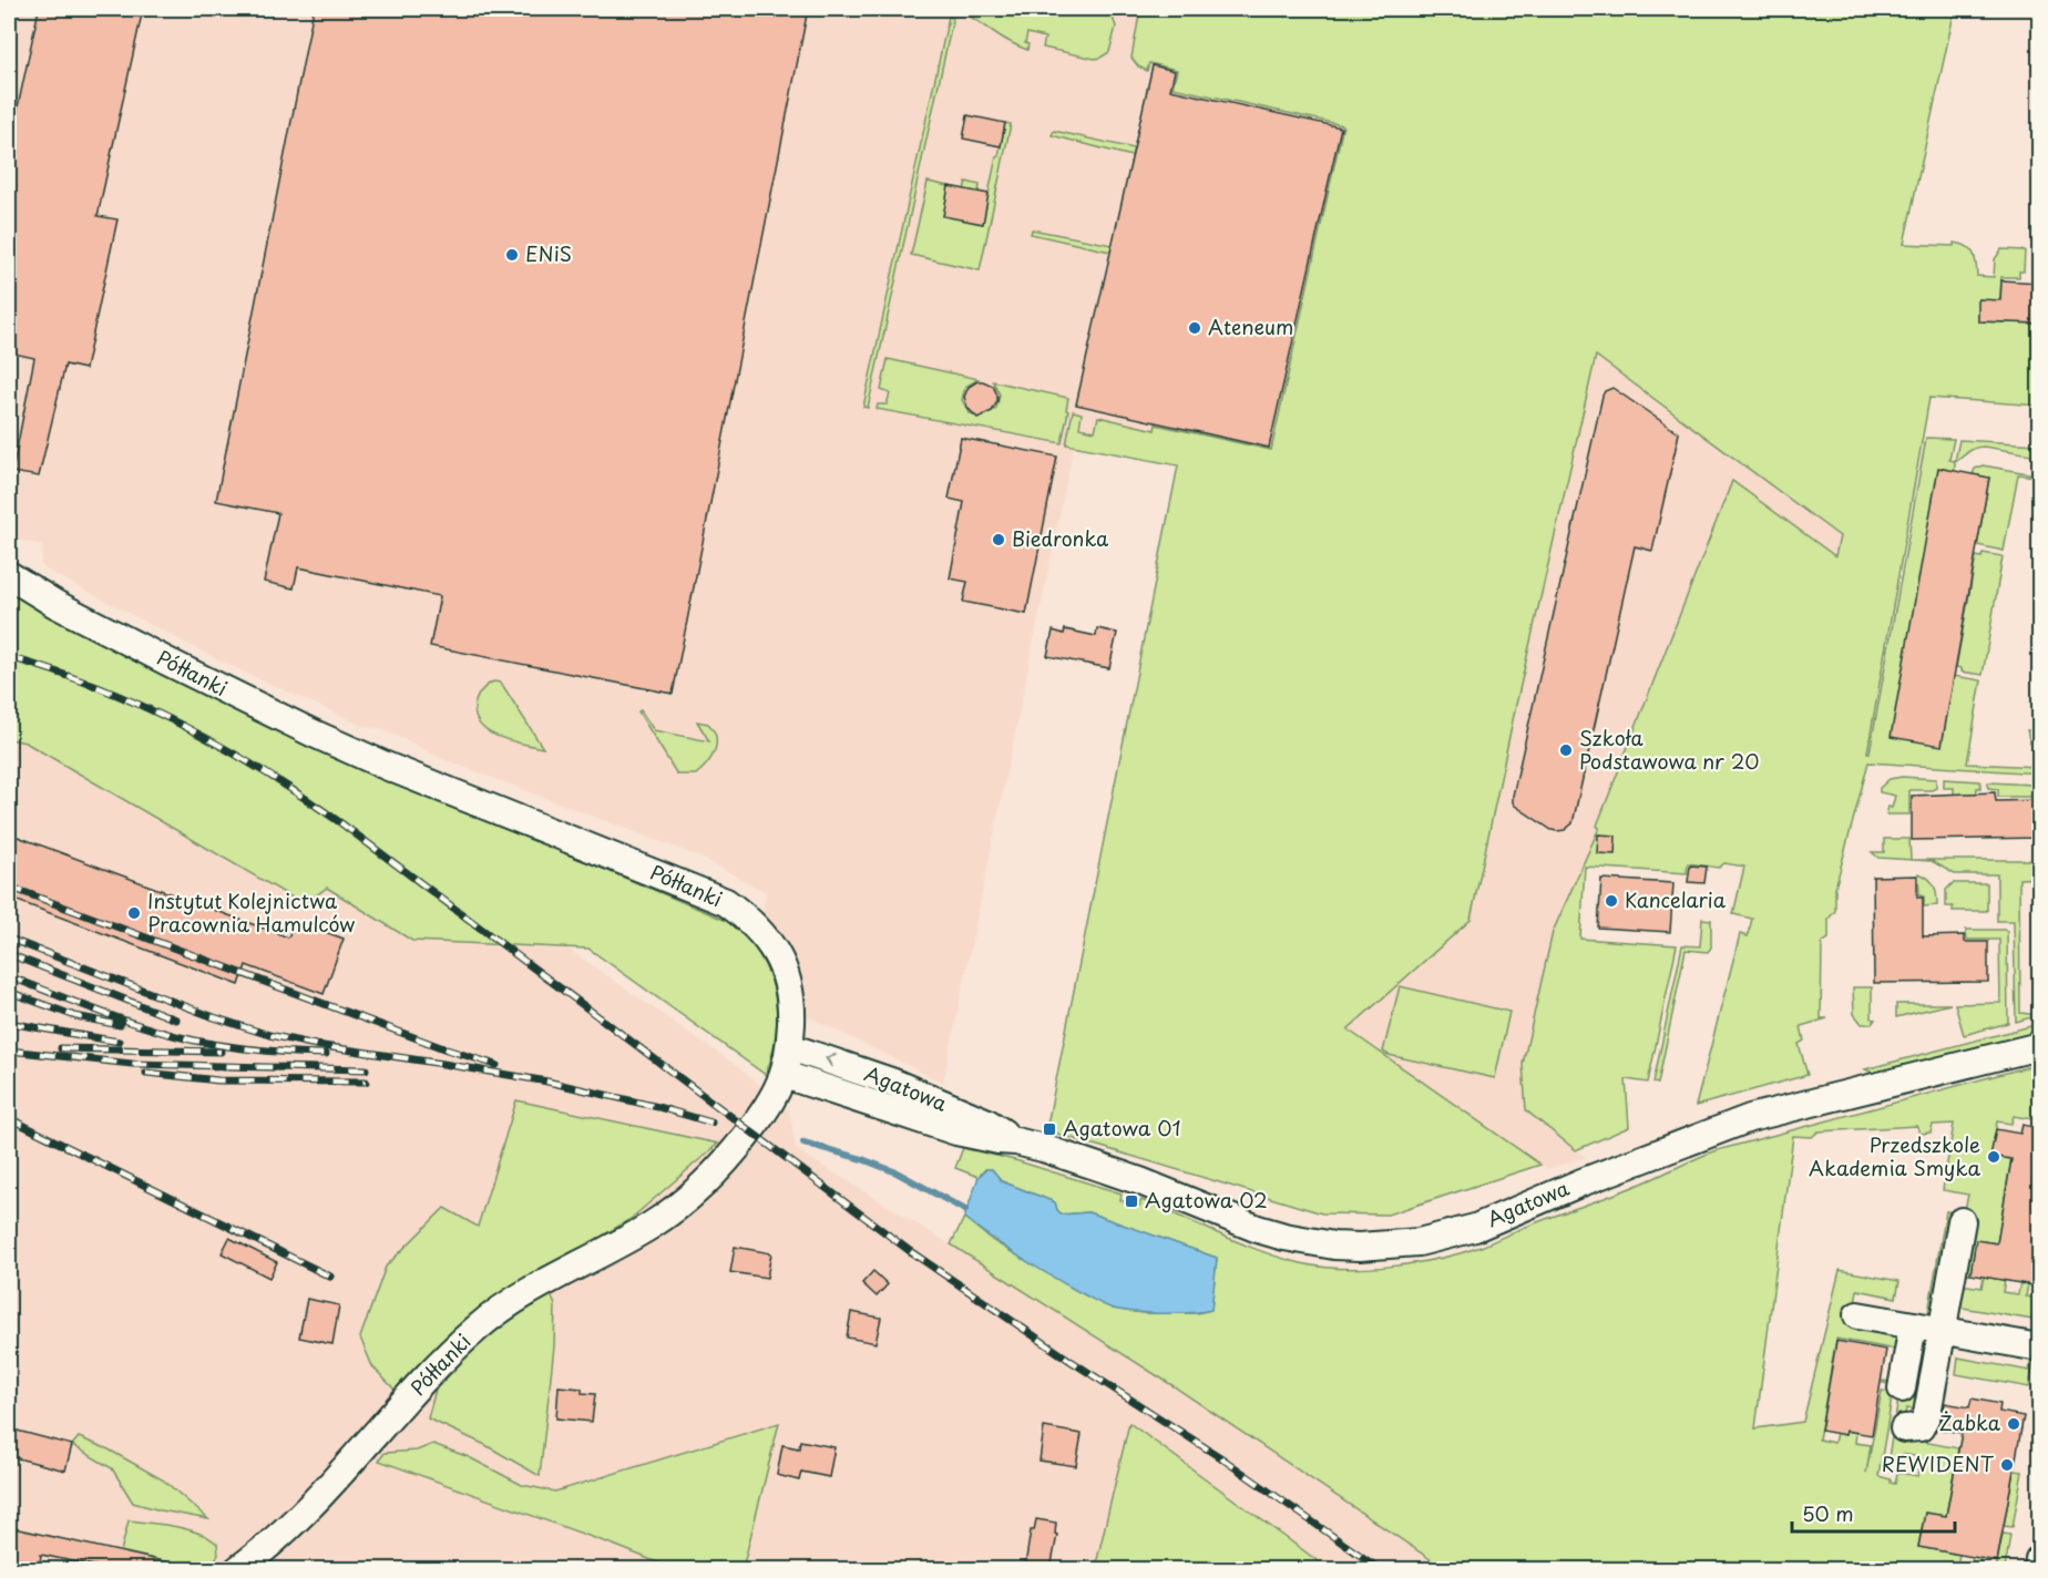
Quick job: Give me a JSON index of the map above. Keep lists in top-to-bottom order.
{
  "streets": {
    "street": ["Półłanki", "Agatowa"]
  },
  "crossings": [
    ["Półłanki", "Agatowa"]
  ],
  "places": {
    "other": [
      "ENiS",
      "Ateneum",
      "Biedronka",
      "Szkoła Podstawowa nr 20",
      "Kancelaria",
      "Instytut Kolejnictwa Pracownia Hamulców",
      "Przedszkole Akademia Smyka",
      "Żabka",
      "REWIDENT"
    ],
    "transit": ["Agatowa 01", "Agatowa 02"]
  },
  "scale_bar": "50 m"
}
